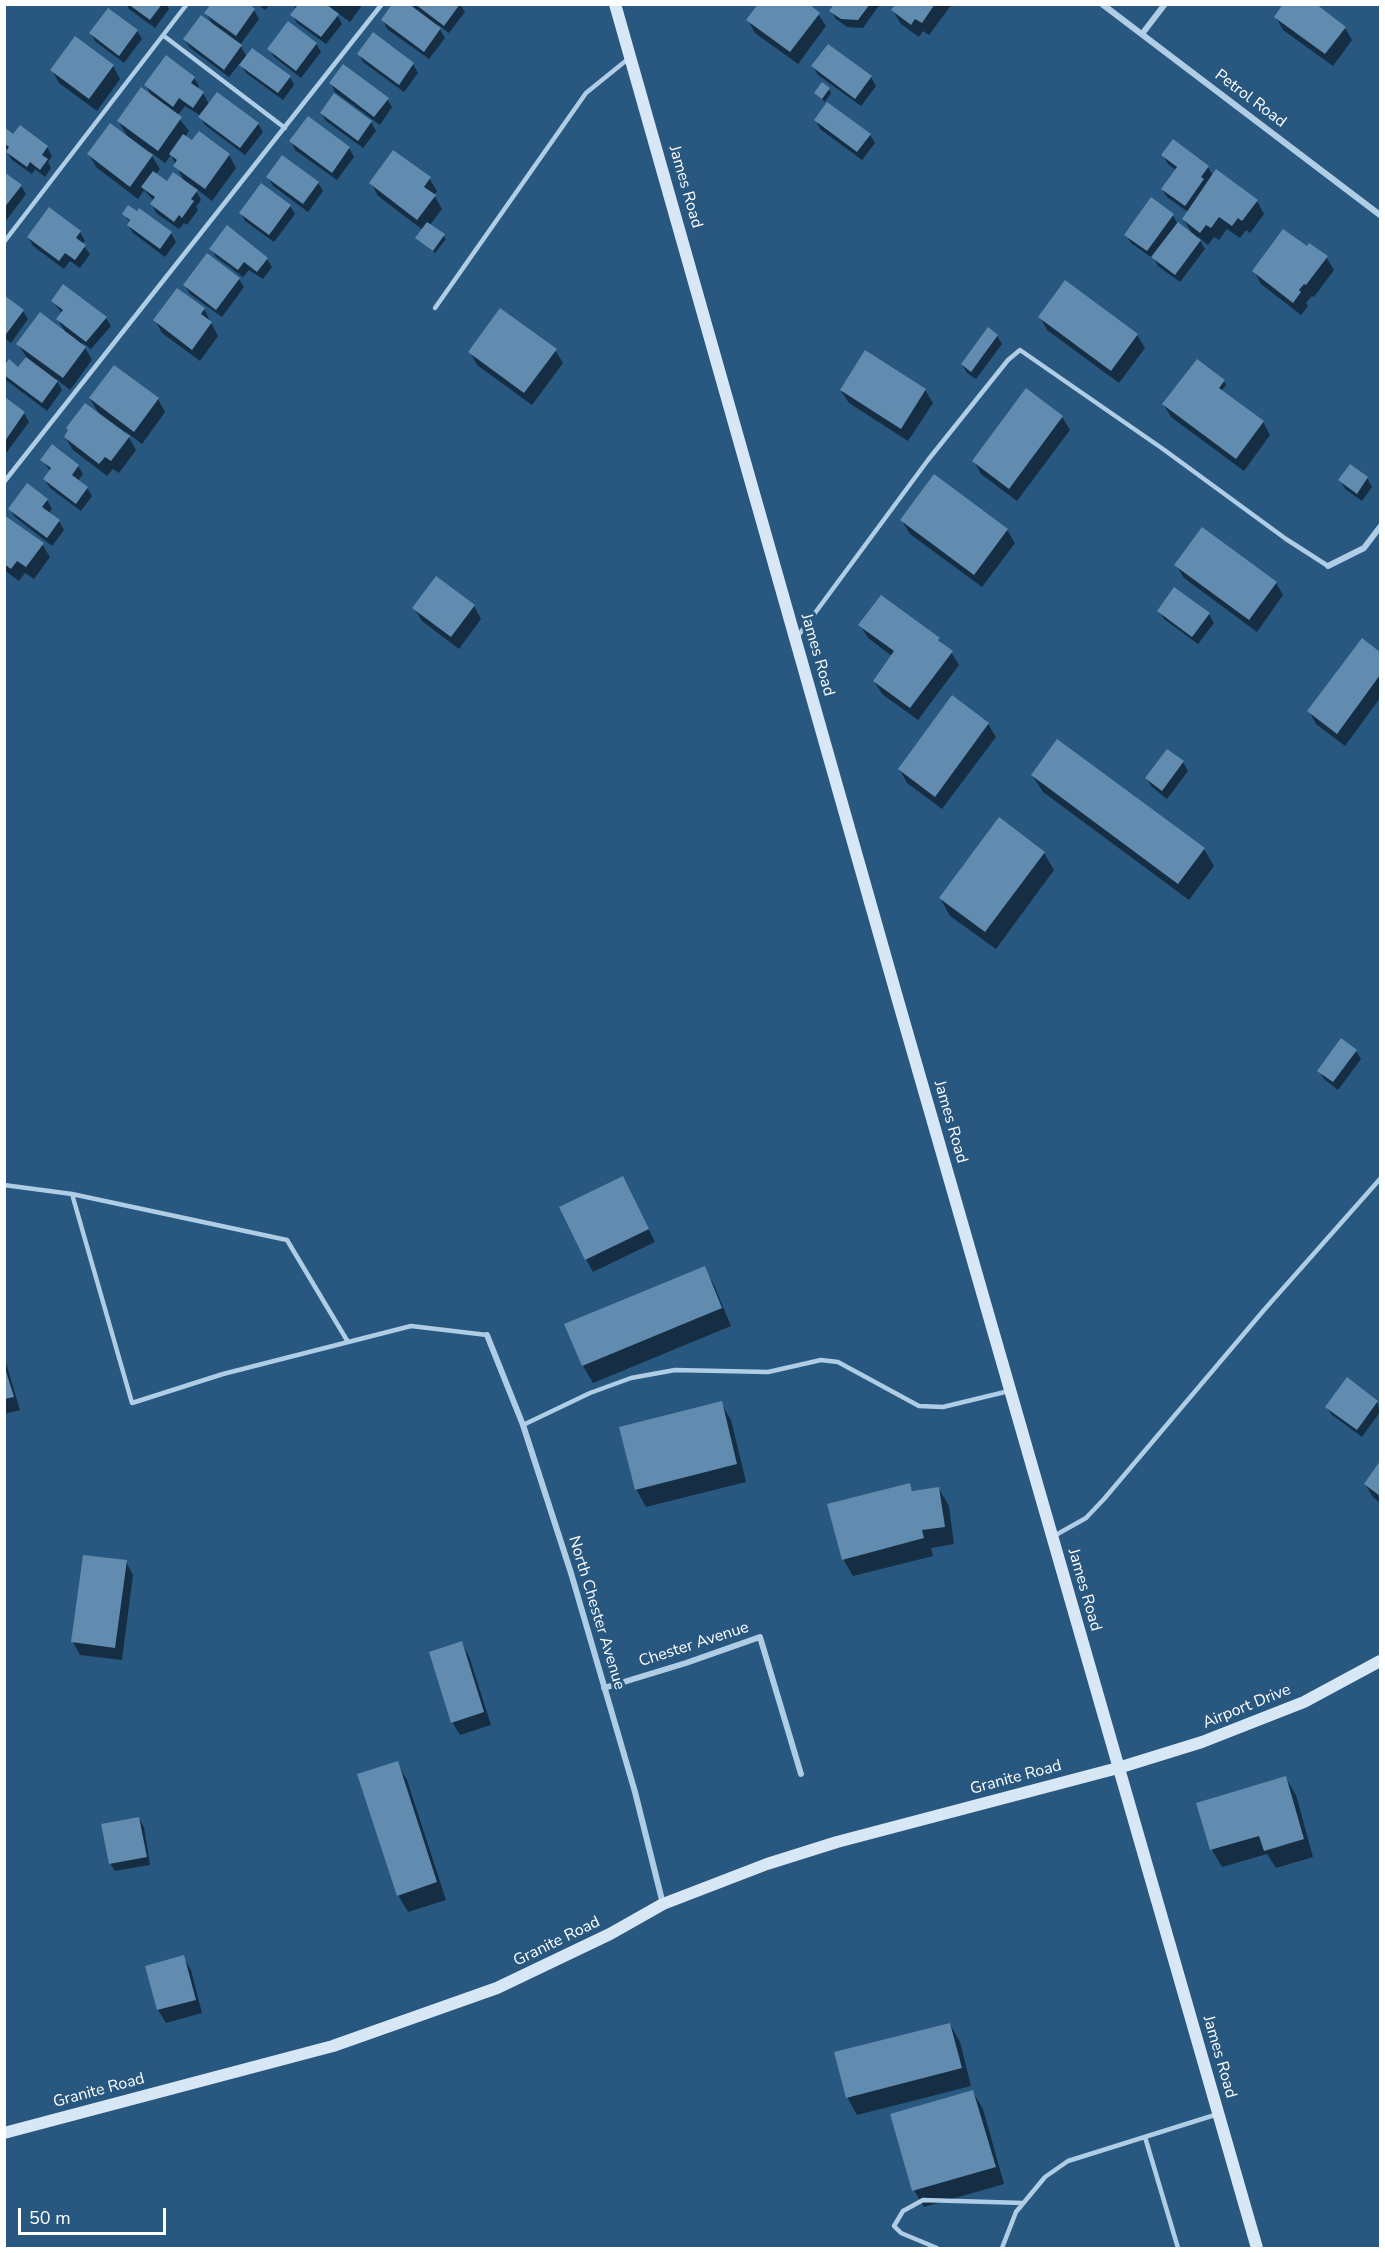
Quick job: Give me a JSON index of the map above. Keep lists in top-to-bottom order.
{
  "streets": {
    "main road": ["James Road", "Airport Drive", "Granite Road"],
    "street": ["Petrol Road", "North Chester Avenue", "Chester Avenue"]
  },
  "crossings": [
    ["James Road", "Airport Drive"],
    ["James Road", "Granite Road"],
    ["North Chester Avenue", "Chester Avenue"],
    ["North Chester Avenue", "Granite Road"],
    ["Airport Drive", "Granite Road"]
  ],
  "scale_bar": "50 m"
}
